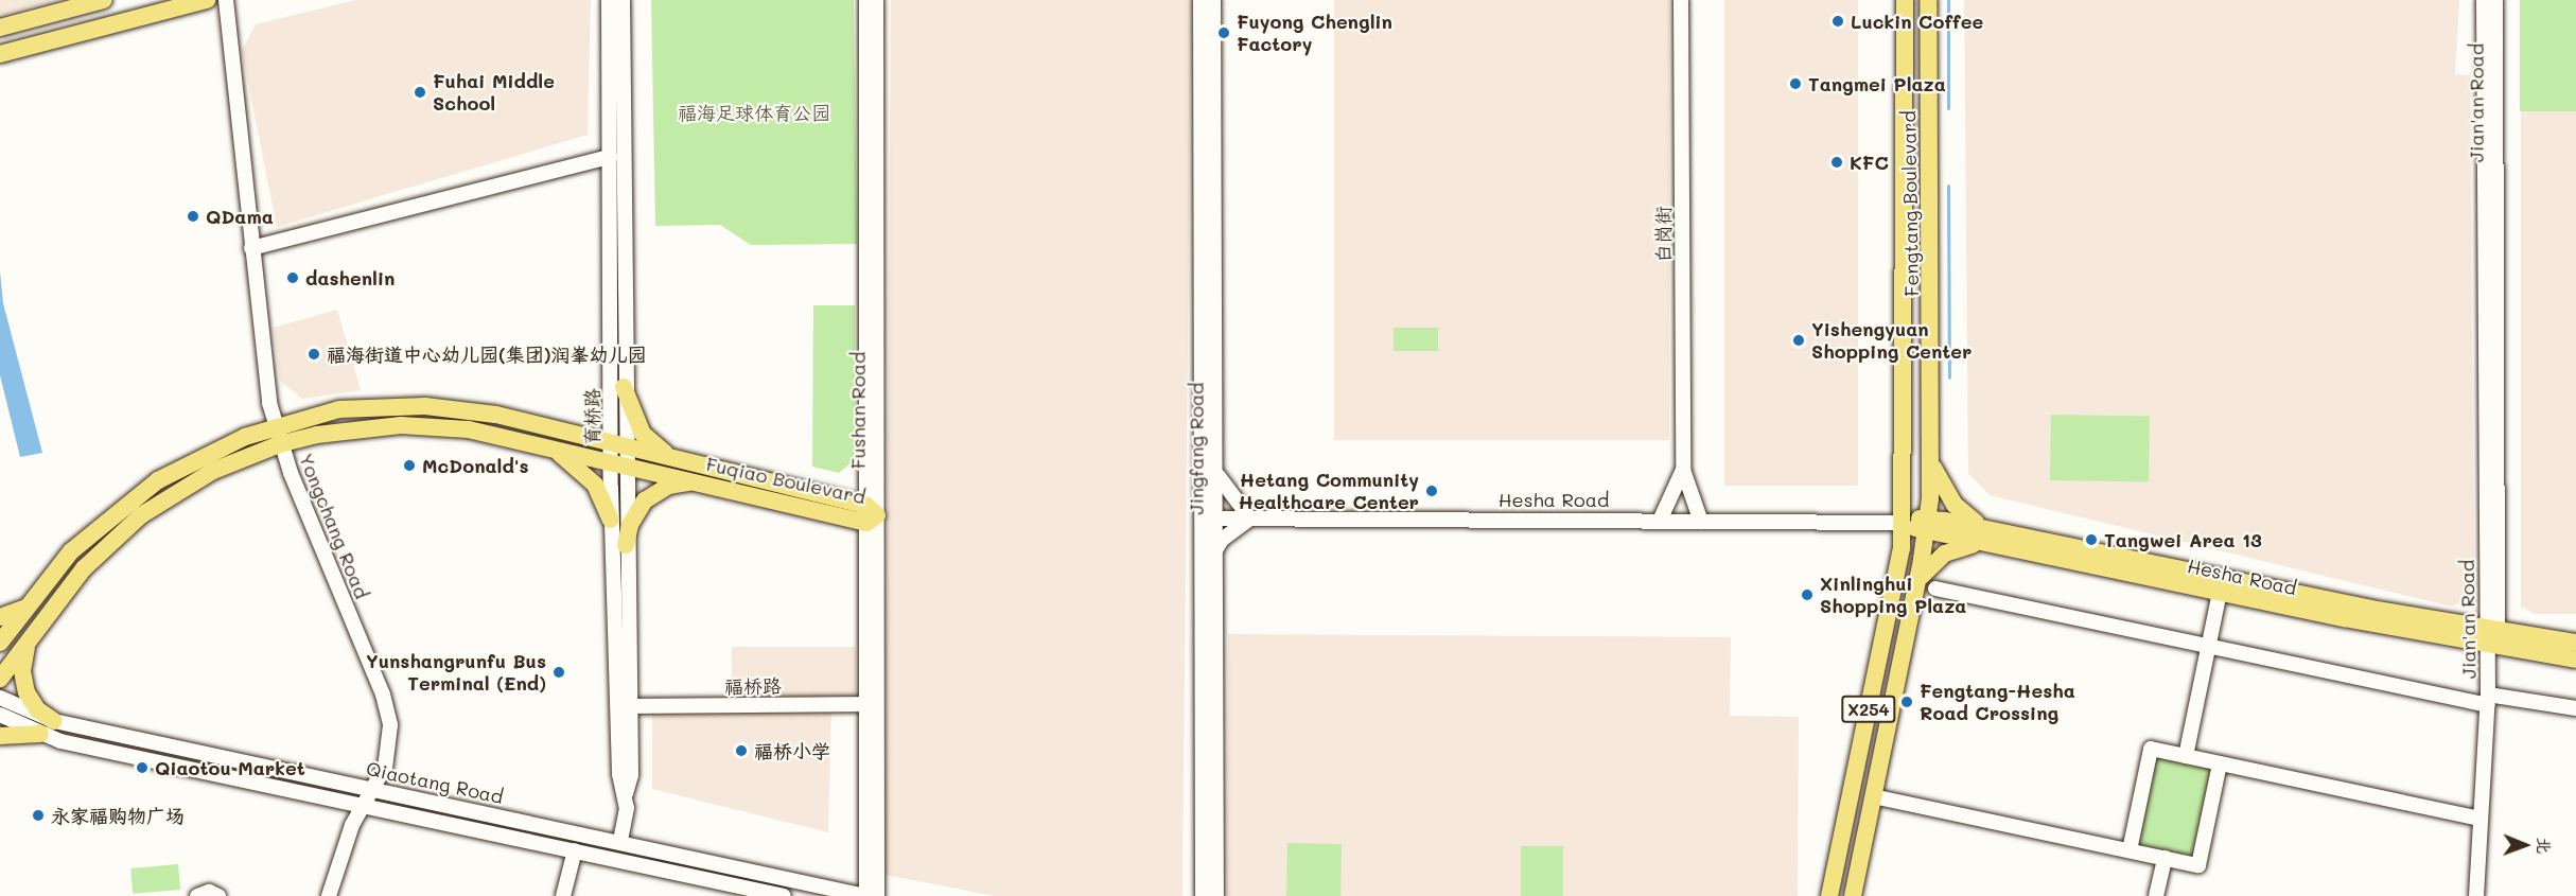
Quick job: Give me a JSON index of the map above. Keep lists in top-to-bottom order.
{
  "streets": {
    "main road": [
      "Fengtang Boulevard",
      "Fuqiao Boulevard",
      "Hesha Road",
      "X254"
    ],
    "street": [
      "Jian'an Road",
      "白岗街",
      "Fushan Road",
      "育桥路",
      "Jingfang Road",
      "Yongchang Road",
      "福桥路",
      "Qiaotang Road"
    ]
  },
  "crossings": [
    ["Jian'an Road", "Hesha Road"],
    ["Fengtang Boulevard", "Hesha Road"],
    ["Fengtang Boulevard", "X254"],
    ["Fushan Road", "Fuqiao Boulevard"],
    ["Fushan Road", "福桥路"],
    ["Fushan Road", "Qiaotang Road"],
    ["育桥路", "Fuqiao Boulevard"],
    ["育桥路", "福桥路"],
    ["育桥路", "Qiaotang Road"],
    ["Jingfang Road", "Hesha Road"],
    ["Fuqiao Boulevard", "Yongchang Road"],
    ["Hesha Road", "X254"],
    ["Yongchang Road", "Qiaotang Road"]
  ],
  "parks": ["福海足球体育公园"],
  "places": [
    "Luckin Coffee",
    "Fuyong Chenglin Factory",
    "Tangmei Plaza",
    "Fuhai Middle School",
    "KFC",
    "QDama",
    "dashenlin",
    "Yishengyuan Shopping Center",
    "福海街道中心幼儿园(集团)润峯幼儿园",
    "McDonald's",
    "Hetang Community Healthcare Center",
    "Tangwei Area 13",
    "Xinlinghui Shopping Plaza",
    "Yunshangrunfu Bus Terminal (End)",
    "Fengtang-Hesha Road Crossing",
    "福桥小学",
    "Qiaotou Market",
    "永家福购物广场"
  ],
  "north": "right"
}
